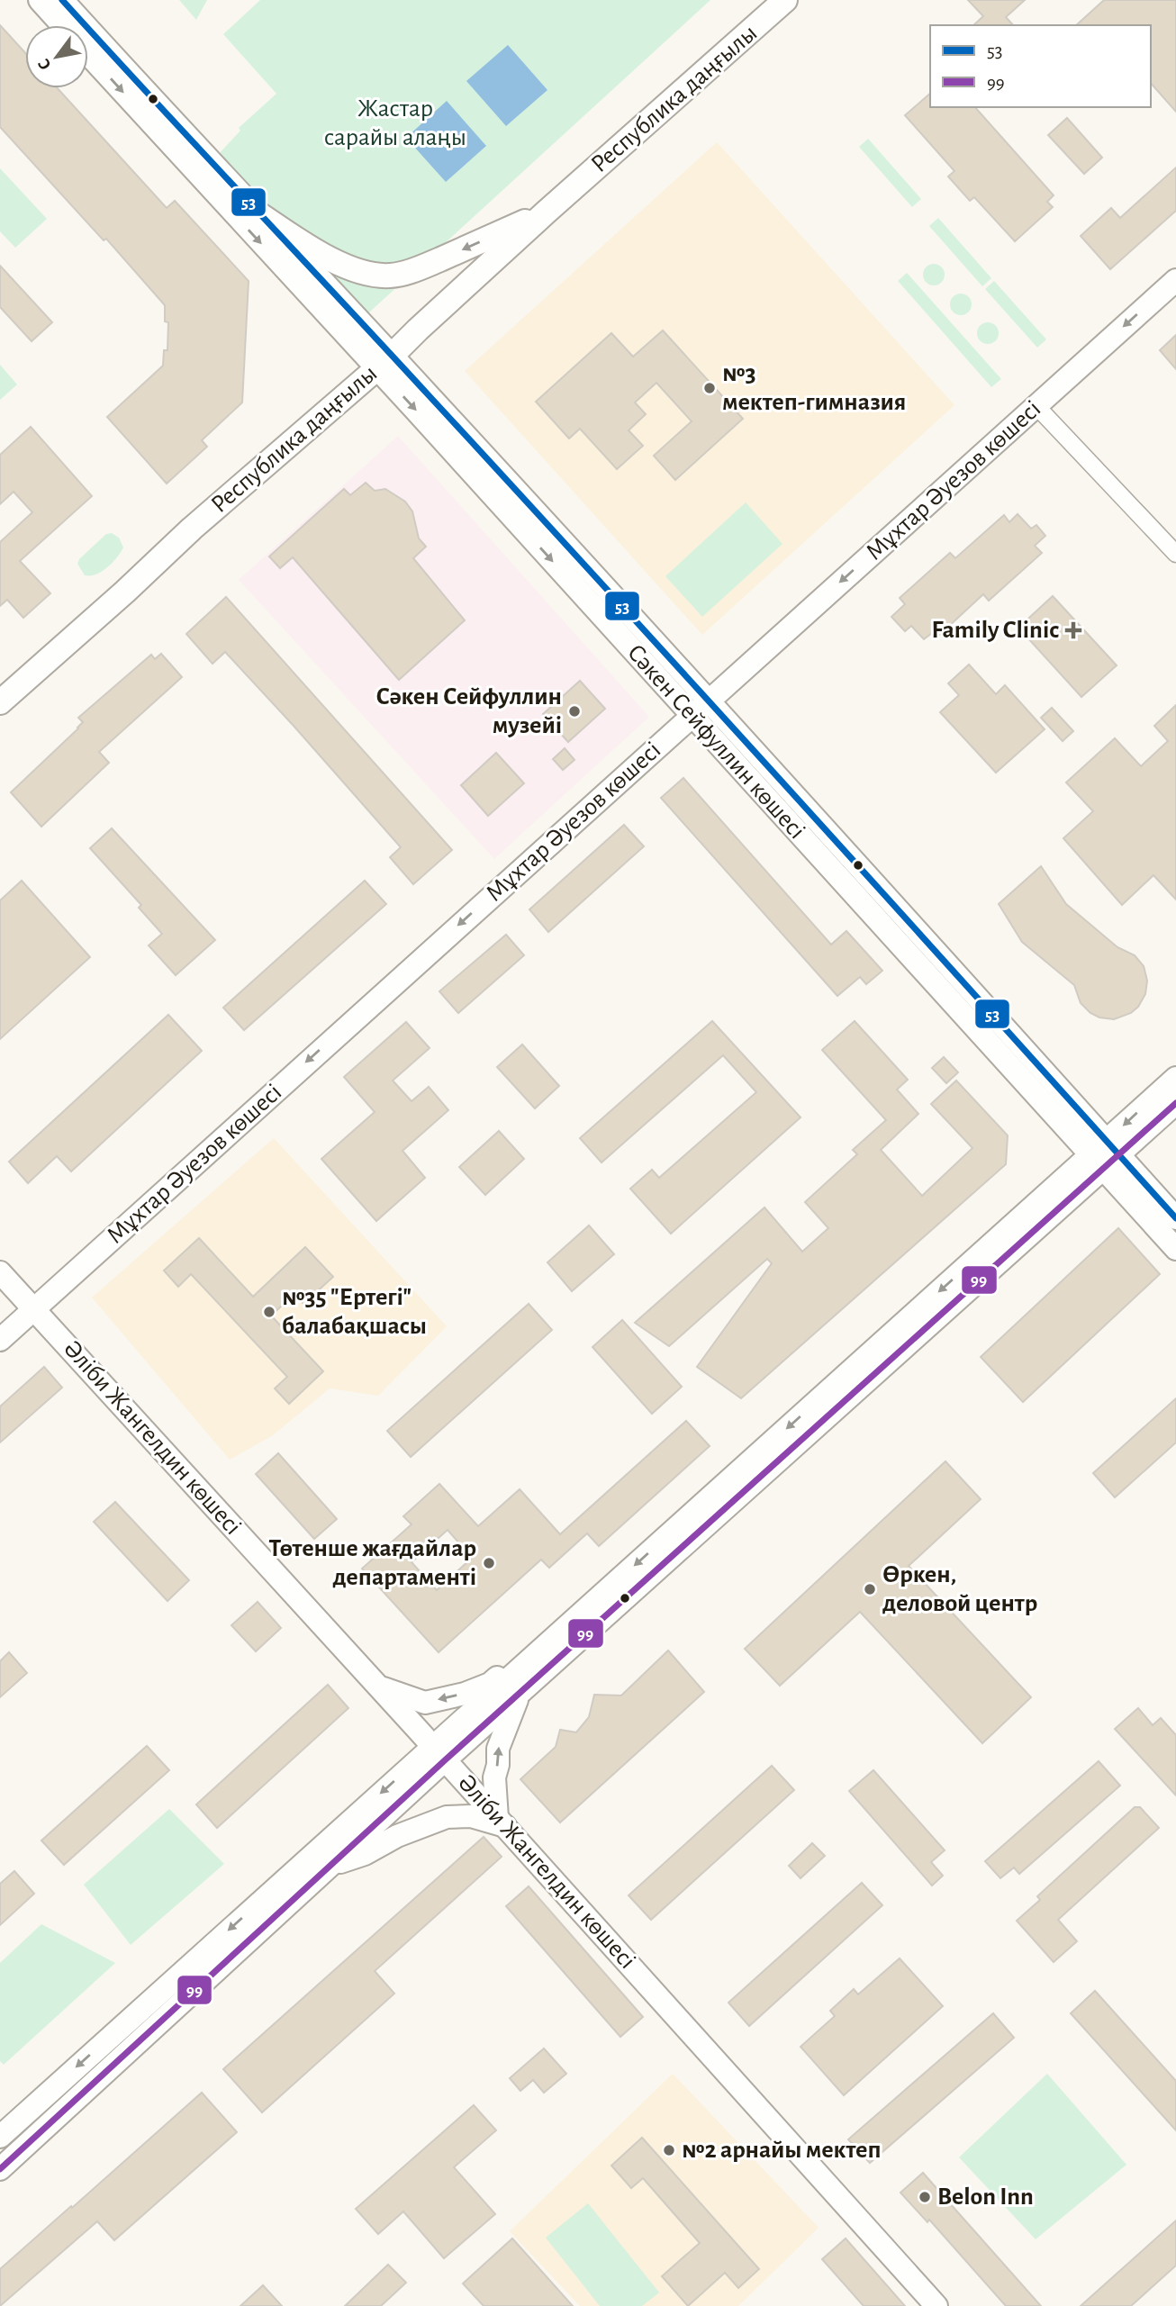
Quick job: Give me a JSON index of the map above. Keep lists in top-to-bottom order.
{
  "streets": {
    "main road": [
      "Республика даңғылы",
      "Мұхтар Әуезов көшесі",
      "Сәкен Сейфуллин көшесі",
      "Әліби Жангелдин көшесі"
    ]
  },
  "crossings": [
    ["Республика даңғылы", "Сәкен Сейфуллин көшесі"],
    ["Мұхтар Әуезов көшесі", "Сәкен Сейфуллин көшесі"],
    ["Мұхтар Әуезов көшесі", "Әліби Жангелдин көшесі"]
  ],
  "one_way": ["Мұхтар Әуезов көшесі"],
  "parks": ["Жастар сарайы алаңы"],
  "places": {
    "other": [
      "№3 мектеп-гимназия",
      "Сәкен Сейфуллин музейі",
      "№35 \"Ертегі\" балабақшасы",
      "Төтенше жағдайлар департаменті",
      "Өркен, деловой центр",
      "№2 арнайы мектеп",
      "Belon Inn"
    ],
    "health": ["Family Clinic"]
  },
  "lines": ["transit line 53", "transit line 99"],
  "legend": ["53", "99"],
  "north": "bottom left"
}
